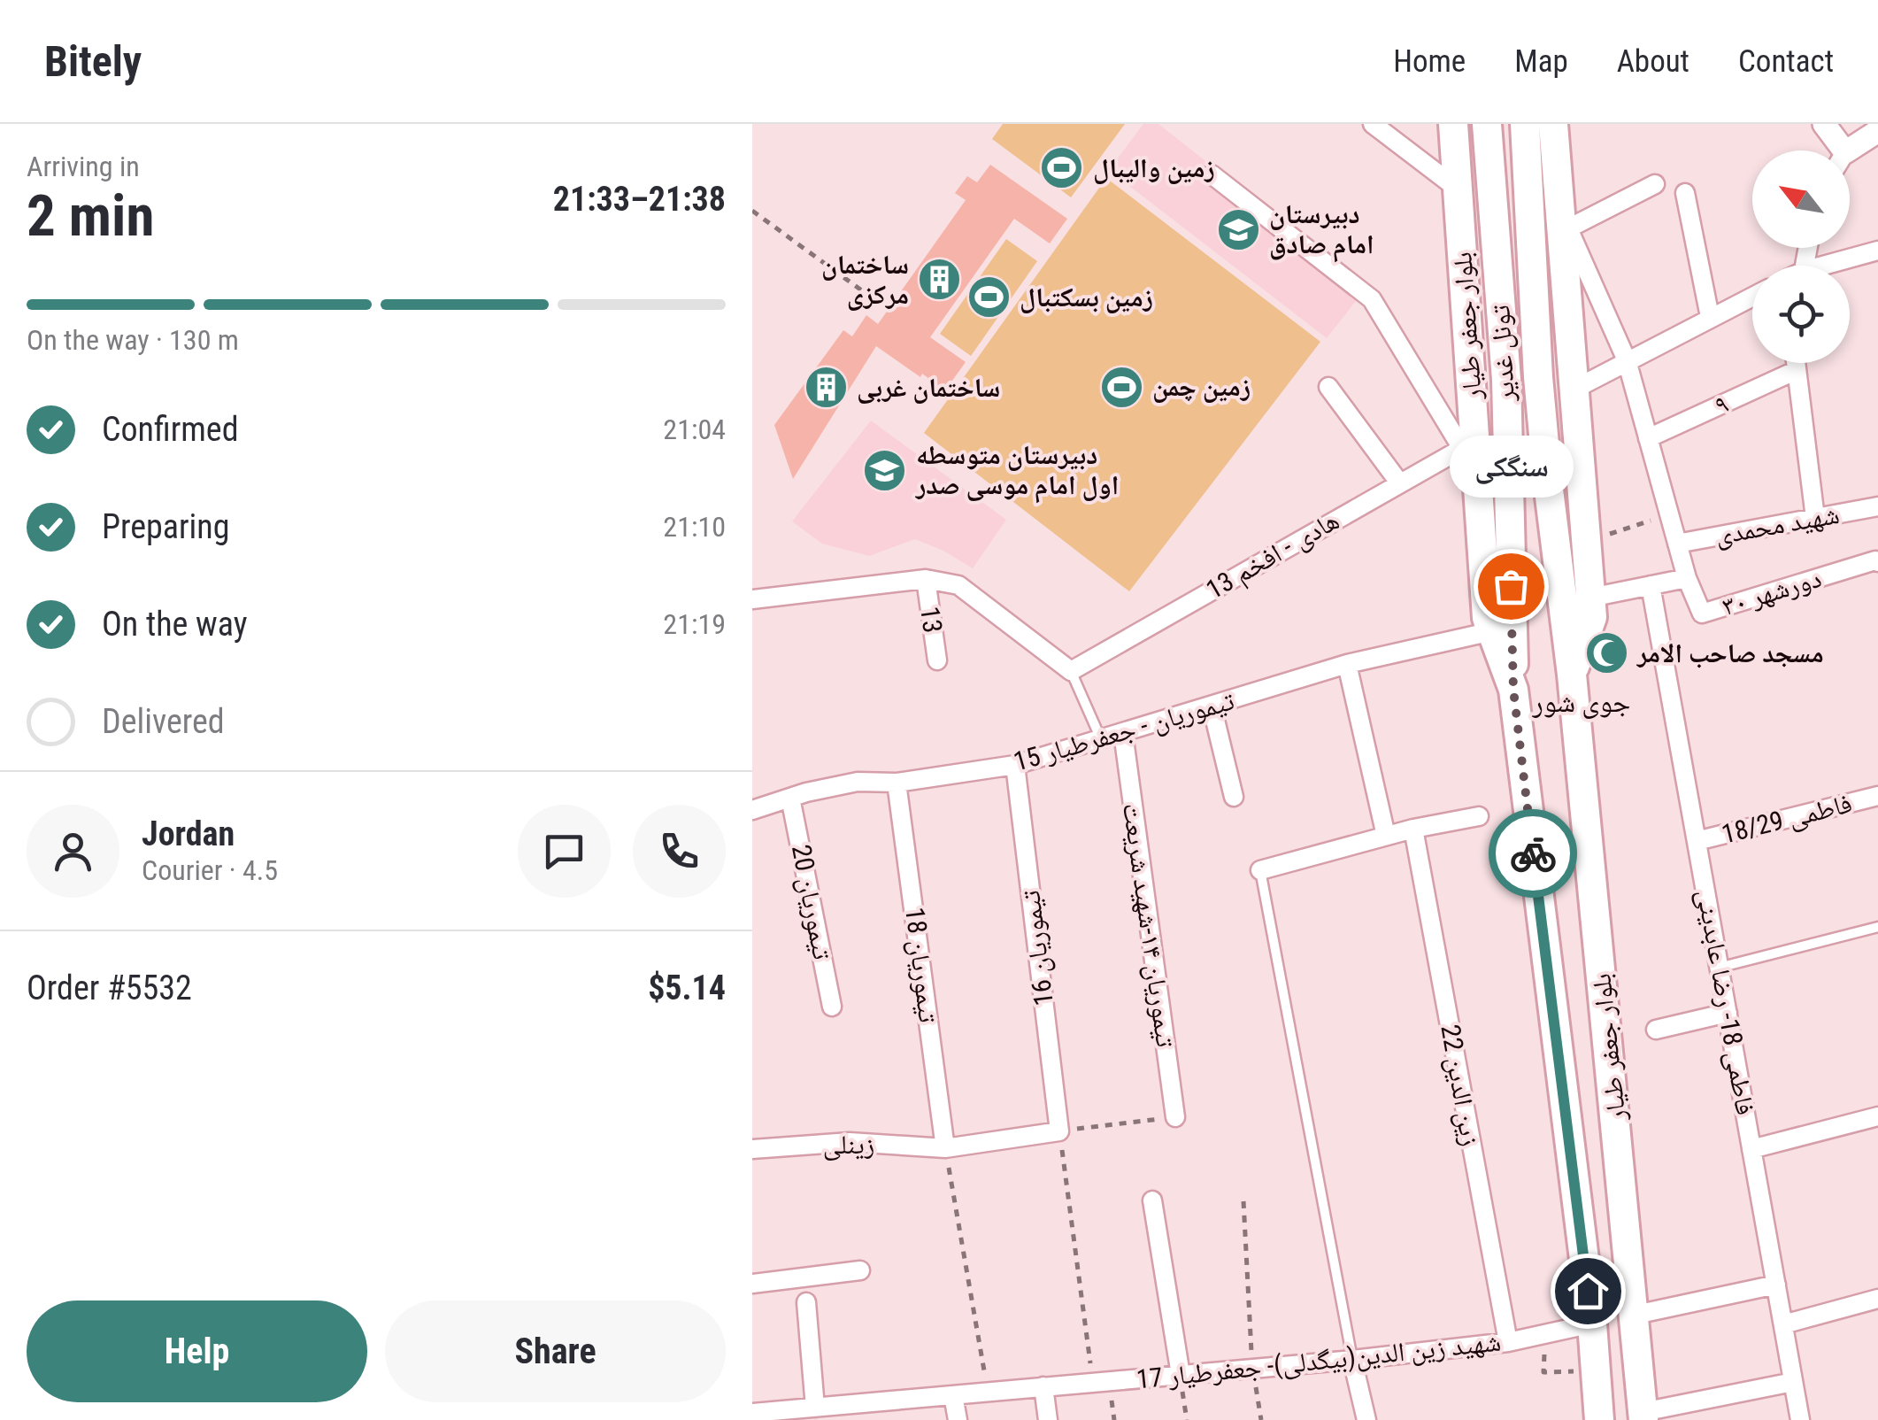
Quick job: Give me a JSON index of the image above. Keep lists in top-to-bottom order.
{
  "streets": {
    "main road": ["بلوار جعفر طیار", "تونل غدیر"],
    "street": [
      "۹",
      "شهید محمدی",
      "هادی - افخم 13",
      "دورشهر ۳۰",
      "13",
      "تیموریان - جعفرطیار 15",
      "فاطمی 18/29",
      "تیموریان 20",
      "تیموریان ۱۴-شهید شریعت",
      "تیموریان 16",
      "تیموریان 18",
      "فاطمی 18- رضا عابدینی",
      "زین الدین 22",
      "زینلی",
      "شهید زین الدین(بیگدلی)- جعفرطیار 17"
    ]
  },
  "crossings": [
    ["بلوار جعفر طیار", "تونل غدیر"],
    ["بلوار جعفر طیار", "هادی - افخم 13"],
    ["بلوار جعفر طیار", "تیموریان - جعفرطیار 15"],
    ["بلوار جعفر طیار", "شهید زین الدین(بیگدلی)- جعفرطیار 17"],
    ["تیموریان - جعفرطیار 15", "تیموریان 20"],
    ["تیموریان - جعفرطیار 15", "تیموریان ۱۴-شهید شریعت"],
    ["تیموریان - جعفرطیار 15", "تیموریان 16"],
    ["تیموریان - جعفرطیار 15", "تیموریان 18"],
    ["فاطمی 18/29", "فاطمی 18- رضا عابدینی"],
    ["تیموریان 16", "زینلی"],
    ["تیموریان 18", "زینلی"],
    ["زین الدین 22", "شهید زین الدین(بیگدلی)- جعفرطیار 17"]
  ],
  "districts": ["جوی شور"],
  "places": {
    "sports": ["زمین والیبال", "زمین بسکتبال", "زمین چمن"],
    "school or university": ["دبیرستان امام صادق", "دبیرستان متوسطه اول امام موسی صدر"],
    "building": ["ساختمان مرکزی", "ساختمان غربی"],
    "other": ["سنگکی"],
    "mosque": ["مسجد صاحب الامر"]
  },
  "north": "top left",
  "page": {
    "header": "Bitely",
    "nav": [
      "Home",
      "Map",
      "About",
      "Contact"
    ],
    "heading": ["2 min", "Arriving in", "21:33–21:38"],
    "panel": [
      "Jordan",
      "Courier · 4.5",
      "Order #5532",
      "$5.14"
    ],
    "bar": "On the way · 130 m",
    "list": [
      ["Confirmed", "21:04"],
      ["Preparing", "21:10"],
      ["On the way", "21:19"],
      "Delivered"
    ],
    "bubble": "سنگکی",
    "buttons": ["Help", "Share"]
  }
}
